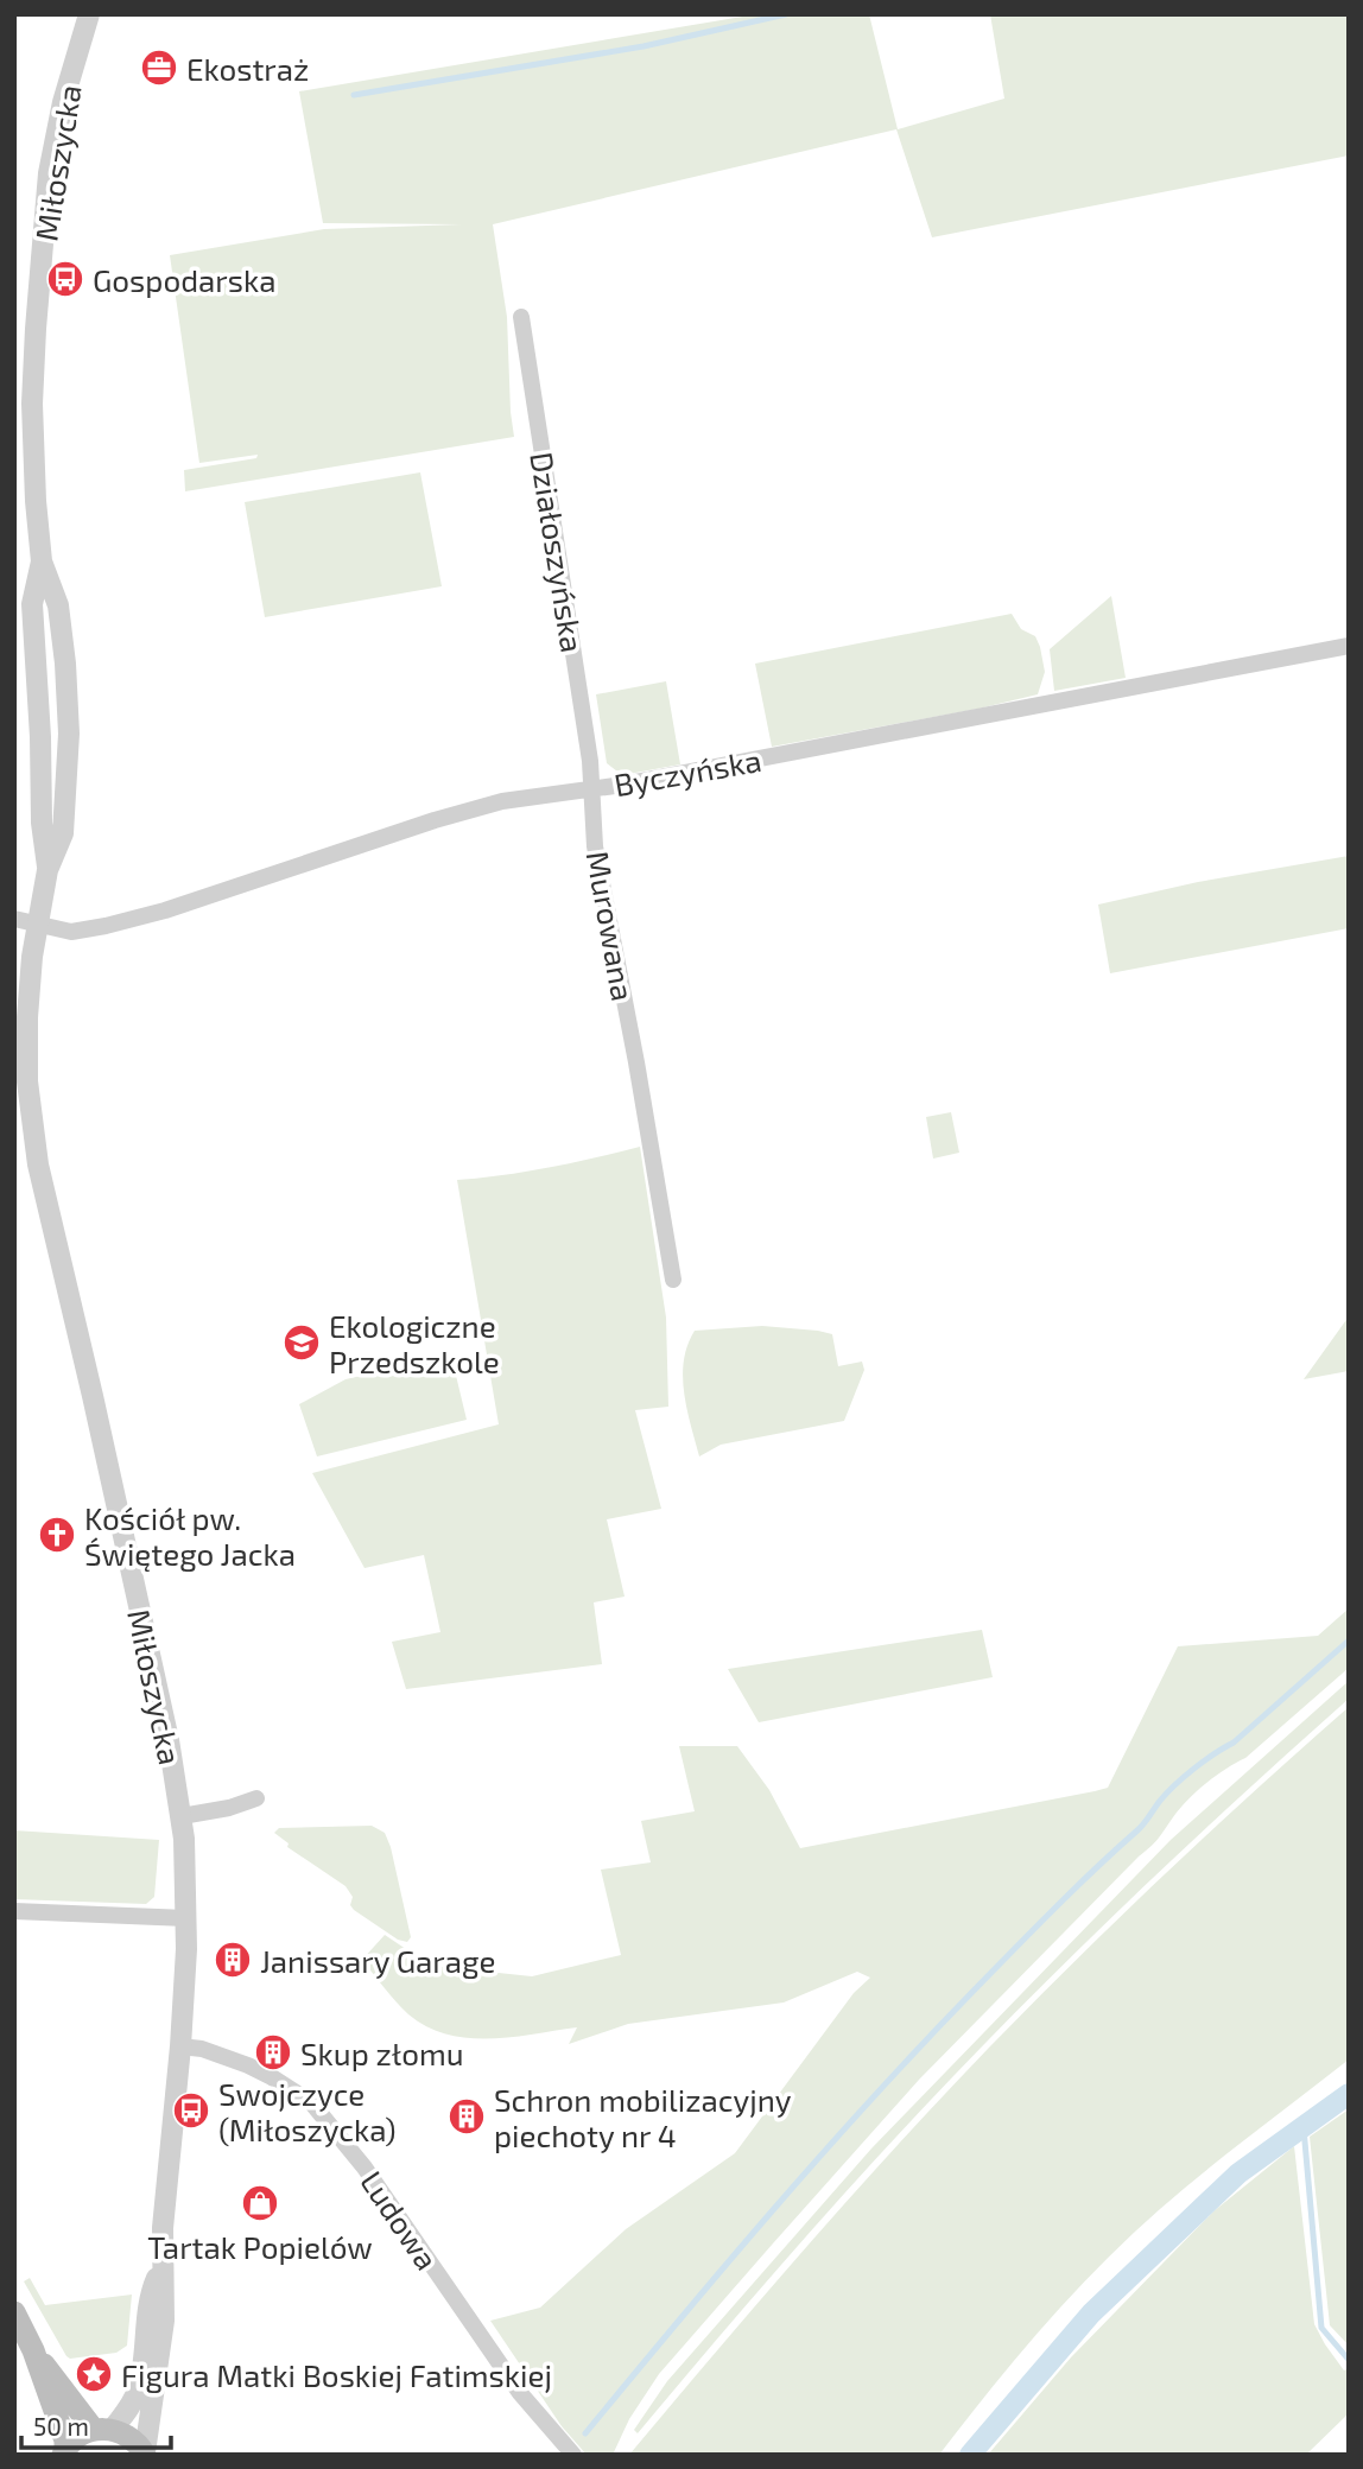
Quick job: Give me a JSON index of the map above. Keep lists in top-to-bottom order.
{
  "streets": {
    "street": [
      "Miłoszycka",
      "Działoszyńska",
      "Byczyńska",
      "Murowana",
      "Ludowa"
    ]
  },
  "crossings": [
    ["Miłoszycka", "Byczyńska"],
    ["Miłoszycka", "Ludowa"],
    ["Działoszyńska", "Byczyńska"],
    ["Działoszyńska", "Murowana"],
    ["Byczyńska", "Murowana"]
  ],
  "places": {
    "office": ["Ekostraż"],
    "bus stop": ["Gospodarska", "Swojczyce (Miłoszycka)"],
    "school or university": ["Ekologiczne Przedszkole"],
    "church": ["Kościół pw. Świętego Jacka"],
    "building": ["Janissary Garage", "Skup złomu", "Schron mobilizacyjny piechoty nr 4"],
    "shop": ["Tartak Popielów"],
    "place": ["Figura Matki Boskiej Fatimskiej"]
  },
  "scale_bar": "50 m"
}
